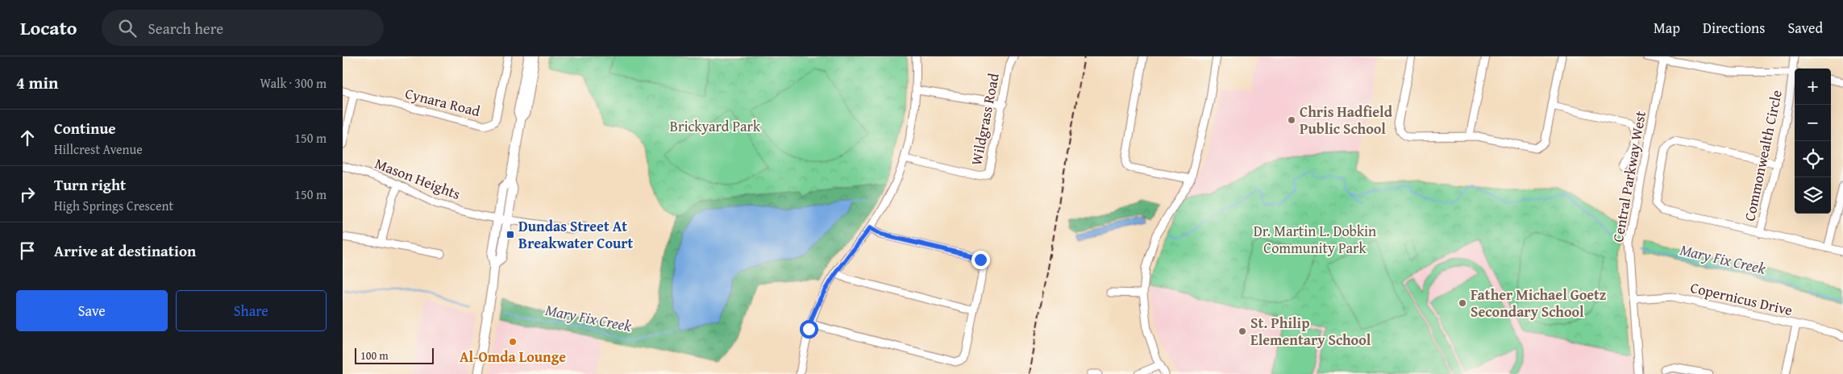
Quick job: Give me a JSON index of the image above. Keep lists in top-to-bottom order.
{
  "streets": {
    "street": [
      "Cynara Road",
      "Wildgrass Road",
      "Commonwealth Circle",
      "Central Parkway West",
      "Mason Heights",
      "Copernicus Drive"
    ]
  },
  "crossings": [
    ["Central Parkway West", "Copernicus Drive"]
  ],
  "water": ["Mary Fix Creek"],
  "parks": ["Brickyard Park", "Dr. Martin L. Dobkin Community Park"],
  "places": {
    "other": [
      "Chris Hadfield Public School",
      "Father Michael Goetz Secondary School",
      "St. Philip Elementary School",
      "Al-Omda Lounge"
    ],
    "transit": ["Dundas Street At Breakwater Court"]
  },
  "scale_bar": "100 m",
  "page": {
    "header": "Locato",
    "search": "Search here",
    "nav": ["Map", "Directions", "Saved"],
    "heading": ["4 min", "Walk · 300 m"],
    "map_buttons": ["+", "−"],
    "list": [
      ["Continue", "Hillcrest Avenue", "150 m"],
      ["Turn right", "High Springs Crescent", "150 m"],
      "Arrive at destination"
    ],
    "buttons": ["Save", "Share"],
    "scale": "100 m"
  }
}
